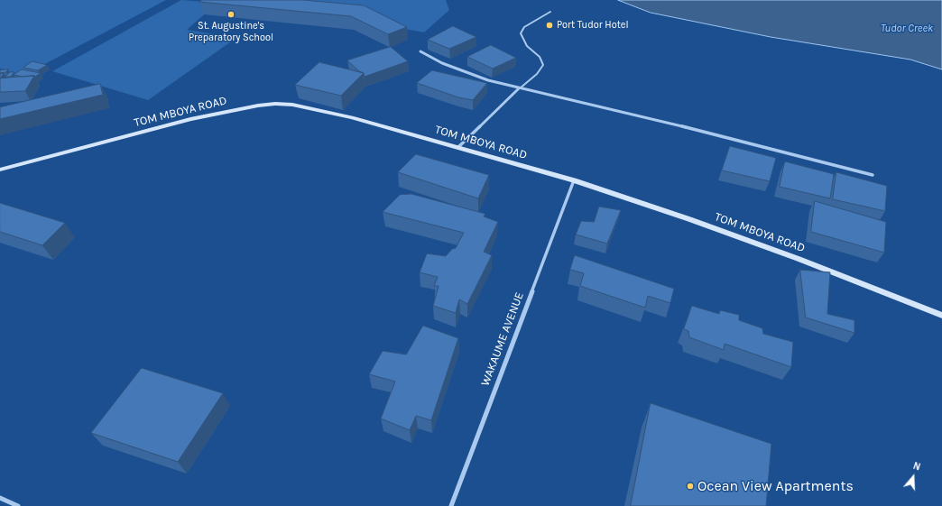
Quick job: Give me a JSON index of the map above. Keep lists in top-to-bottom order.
{
  "streets": {
    "main road": ["TOM MBOYA ROAD"],
    "street": ["WAKAUME AVENUE"]
  },
  "crossings": [
    ["TOM MBOYA ROAD", "WAKAUME AVENUE"]
  ],
  "water": ["Tudor Creek"],
  "places": ["St. Augustine's Preparatory School", "Port Tudor Hotel", "Ocean View Apartments"],
  "north": "top"
}
